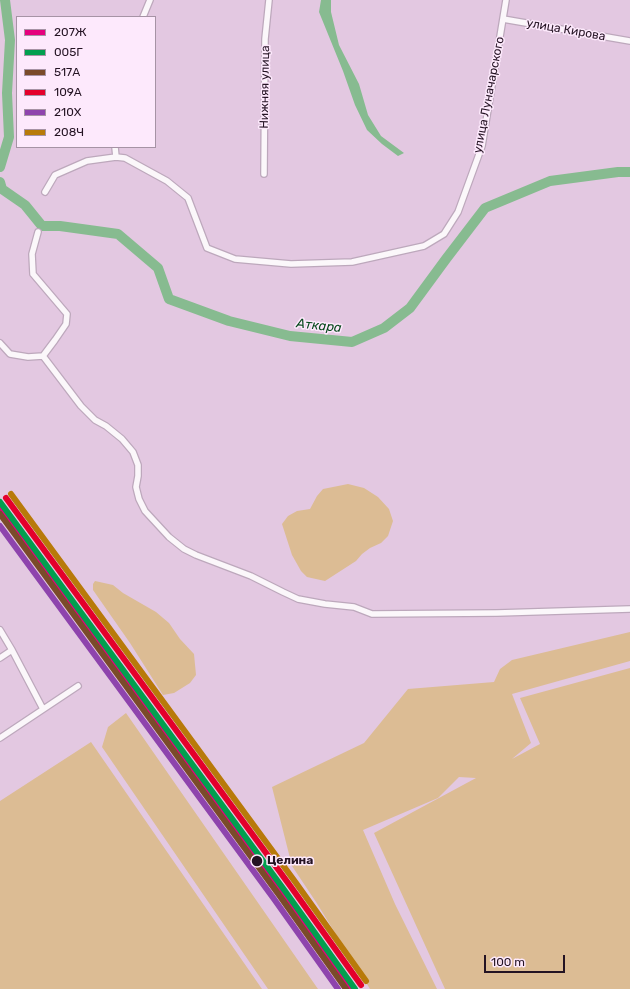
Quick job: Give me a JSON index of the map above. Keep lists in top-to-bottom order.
{
  "streets": {
    "street": ["улица Кирова", "Нижняя улица", "улица Луначарского"]
  },
  "crossings": [
    ["улица Кирова", "улица Луначарского"]
  ],
  "water": ["Аткара"],
  "places": ["Целина"],
  "lines": [
    "transit line 208Ч",
    "transit line 109А",
    "transit line 005Г",
    "transit line 207Ж",
    "transit line 517А",
    "transit line 210Х"
  ],
  "legend": [
    "207Ж",
    "005Г",
    "517А",
    "109А",
    "210Х",
    "208Ч"
  ],
  "scale_bar": "100 m"
}
